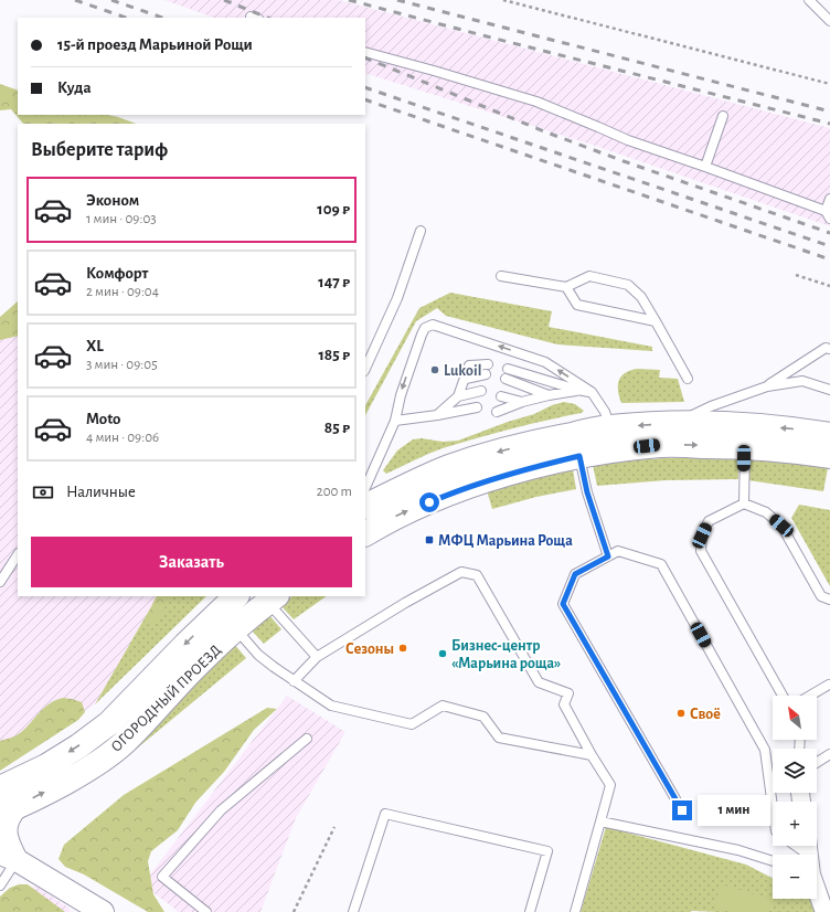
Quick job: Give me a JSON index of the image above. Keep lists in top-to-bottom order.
{
  "streets": {
    "main road": ["ОГОРОДНЫЙ ПРОЕЗД"]
  },
  "places": {
    "other": [
      "Lukoil",
      "Сезоны",
      "Бизнес-центр «Марьина роща»",
      "Своё"
    ],
    "transit": ["МФЦ Марьина Роща"]
  },
  "north": "top left",
  "page": {
    "banner": ["15-й проезд Марьиной Рощи", "Куда"],
    "heading": "Выберите тариф",
    "list": [
      {
        "name": "Эконом",
        "note": "1 мин · 09:03",
        "value": "109 ₽"
      },
      {
        "name": "Комфорт",
        "note": "2 мин · 09:04",
        "value": "147 ₽"
      },
      {
        "name": "XL",
        "note": "3 мин · 09:05",
        "value": "185 ₽"
      },
      {
        "name": "Moto",
        "note": "4 мин · 09:06",
        "value": "85 ₽"
      }
    ],
    "pay": ["Наличные", "200 m"],
    "buttons": "Заказать",
    "map_buttons": ["+", "−"],
    "bubble": "1 мин"
  }
}
